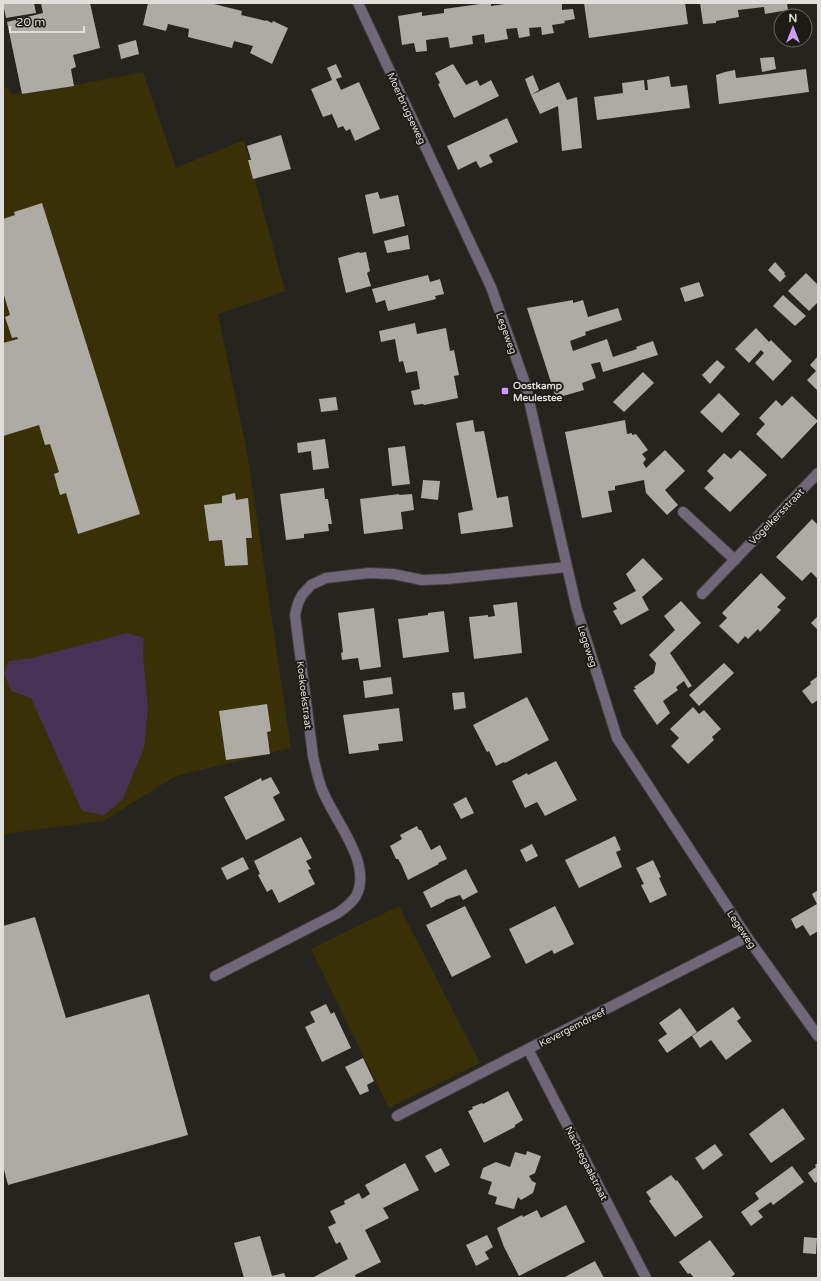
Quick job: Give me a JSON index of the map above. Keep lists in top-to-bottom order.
{
  "streets": {
    "street": [
      "Moerbrugseweg",
      "Legeweg",
      "Vogelkersstraat",
      "Koekoekstraat",
      "Kevergemdreef",
      "Nachtegaalstraat"
    ]
  },
  "crossings": [
    ["Moerbrugseweg", "Legeweg"],
    ["Legeweg", "Koekoekstraat"],
    ["Legeweg", "Kevergemdreef"],
    ["Kevergemdreef", "Nachtegaalstraat"]
  ],
  "places": {
    "transit": ["Oostkamp Meulestee"]
  },
  "scale_bar": "20 m",
  "north": "top"
}
